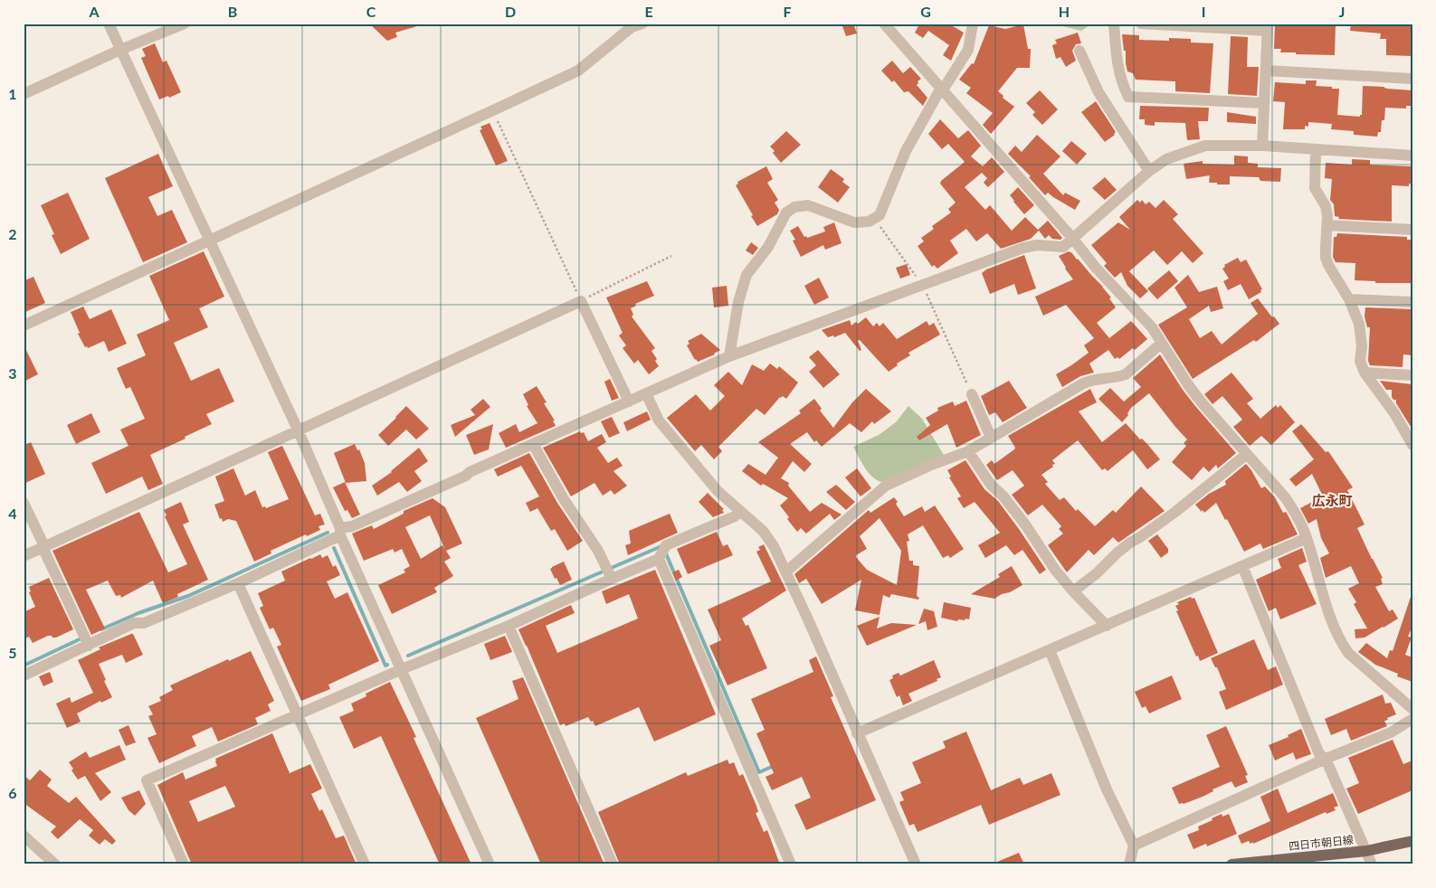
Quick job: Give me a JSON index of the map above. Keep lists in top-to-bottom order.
{
  "streets": {
    "main road": ["四日市朝日線"]
  },
  "districts": ["広永町"],
  "grid": {
    "columns": [
      "A",
      "B",
      "C",
      "D",
      "E",
      "F",
      "G",
      "H",
      "I",
      "J"
    ],
    "rows": [
      "1",
      "2",
      "3",
      "4",
      "5",
      "6"
    ]
  }
}
